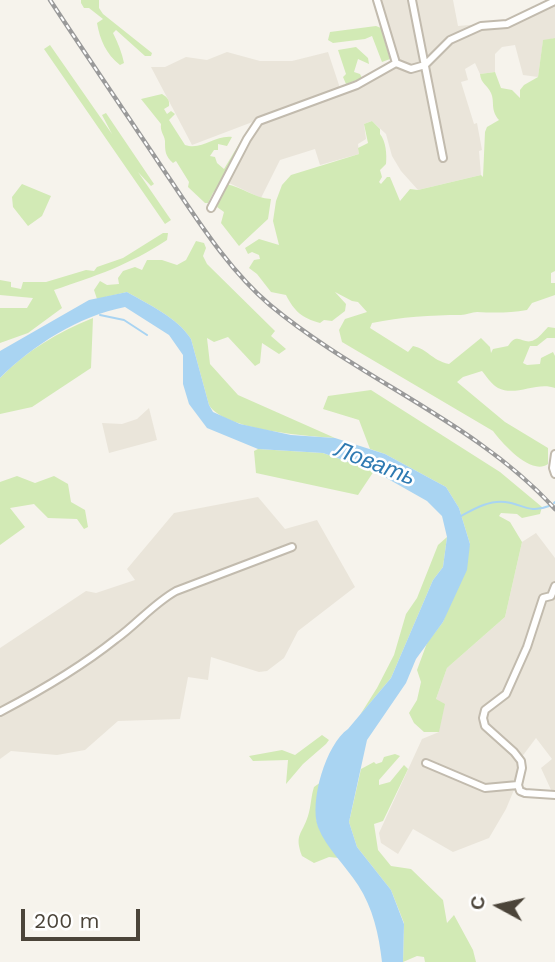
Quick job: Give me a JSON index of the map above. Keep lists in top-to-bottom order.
{
  "water": ["Ловать"],
  "scale_bar": "200 m",
  "north": "left"
}
